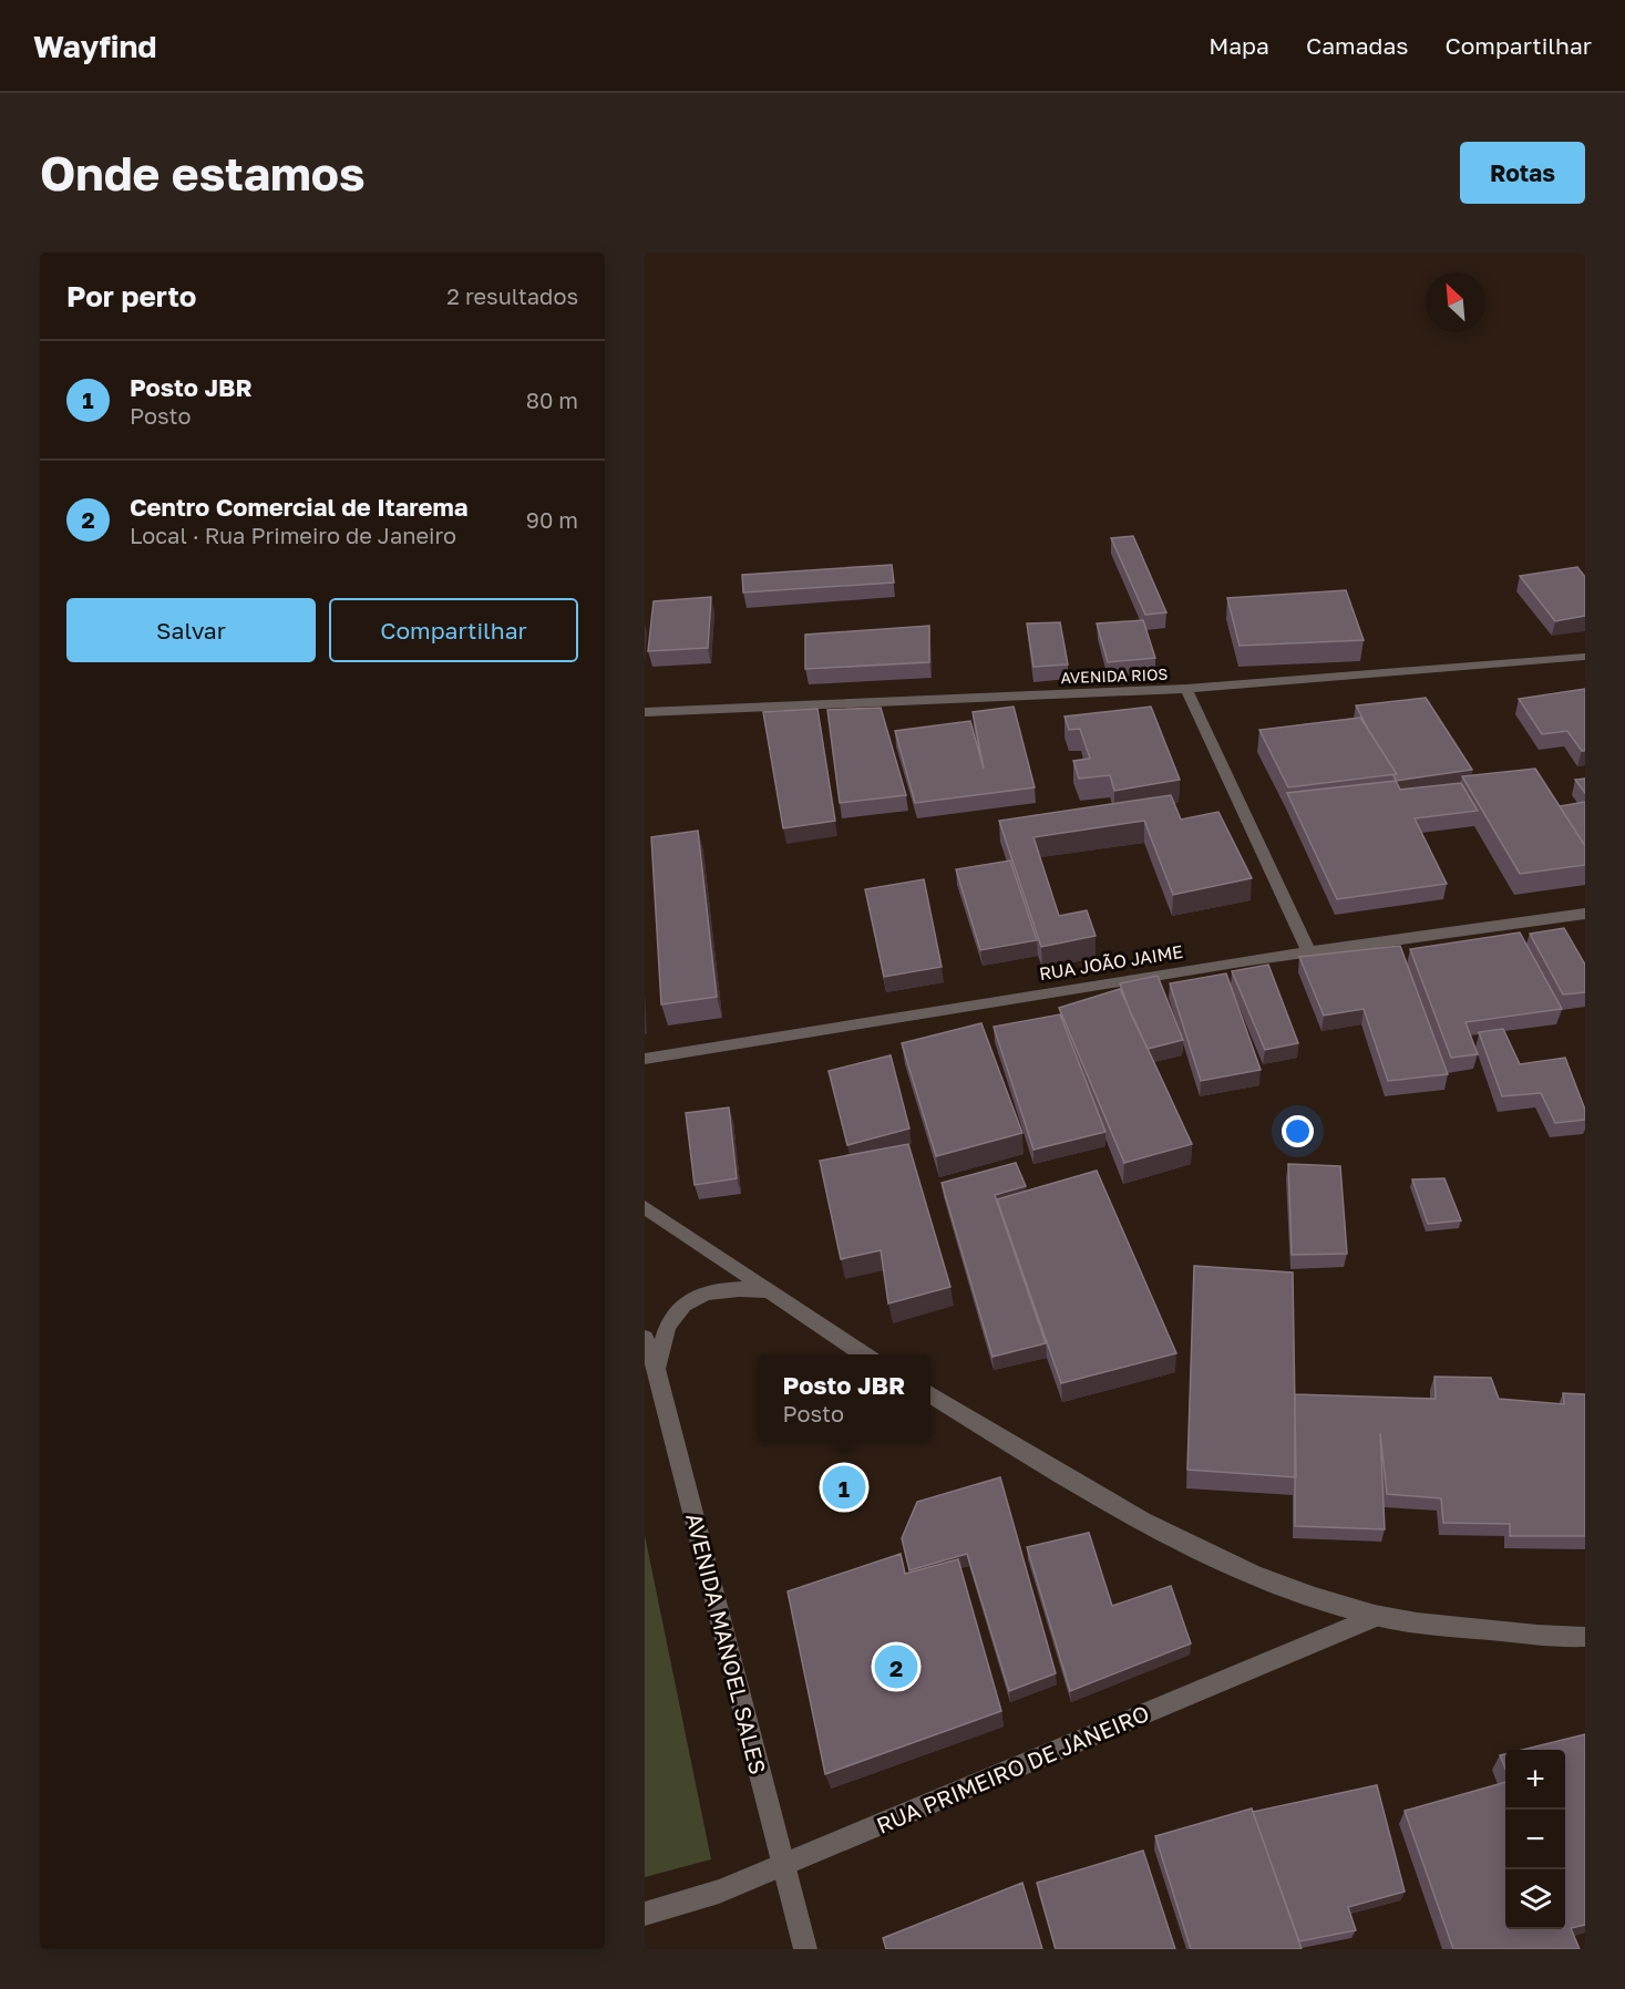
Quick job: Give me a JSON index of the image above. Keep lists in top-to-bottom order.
{
  "streets": {
    "street": [
      "AVENIDA RIOS",
      "RUA JOÃO JAIME",
      "AVENIDA MANOEL SALES",
      "RUA PRIMEIRO DE JANEIRO"
    ]
  },
  "crossings": [
    ["AVENIDA MANOEL SALES", "RUA PRIMEIRO DE JANEIRO"]
  ],
  "north": "top left",
  "page": {
    "header": "Wayfind",
    "nav": ["Mapa", "Camadas", "Compartilhar"],
    "buttons": [
      "Rotas",
      ["Salvar", "Compartilhar"]
    ],
    "title": "Onde estamos",
    "heading": ["Por perto", "2 resultados"],
    "list": [
      {
        "mark": "1",
        "name": "Posto JBR",
        "note": "Posto",
        "value": "80 m"
      },
      {
        "mark": "2",
        "name": "Centro Comercial de Itarema",
        "note": "Local · Rua Primeiro de Janeiro",
        "value": "90 m"
      }
    ],
    "popup": ["Posto JBR", "Posto"],
    "pins": ["1", "2"],
    "map_buttons": ["+", "−"]
  }
}
